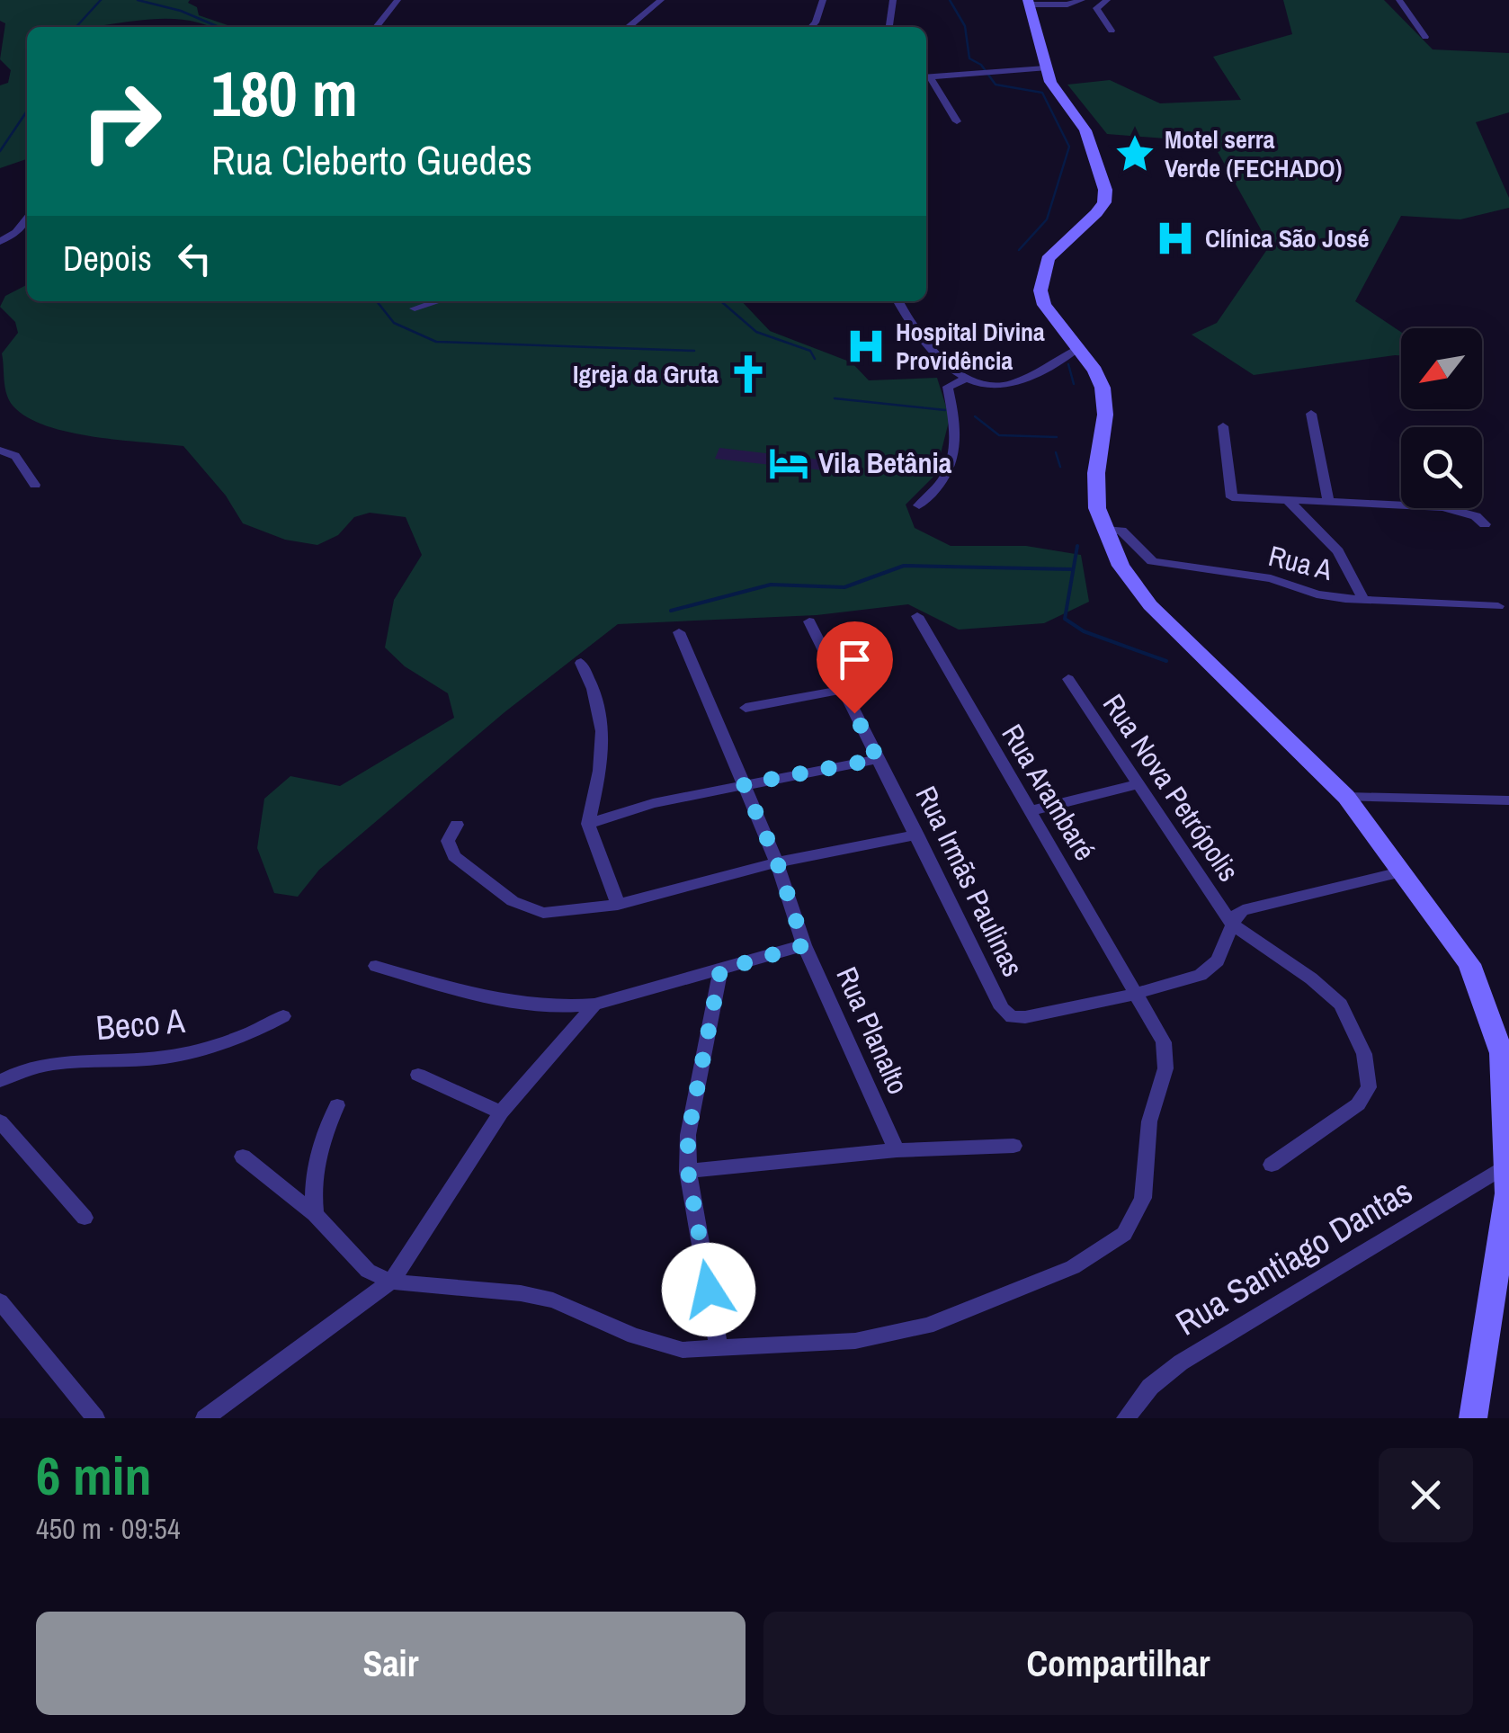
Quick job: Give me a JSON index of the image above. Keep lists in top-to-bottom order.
{
  "streets": {
    "street": [
      "Rua A",
      "Rua Nova Petrópolis",
      "Rua Arambaré",
      "Rua Irmãs Paulinas",
      "Beco A",
      "Rua Planalto",
      "Rua Santiago Dantas"
    ]
  },
  "crossings": [
    ["Rua Arambaré", "Rua Irmãs Paulinas"]
  ],
  "places": {
    "place": ["Motel serra Verde (FECHADO)"],
    "hospital": ["Clínica São José", "Hospital Divina Providência"],
    "church": ["Igreja da Gruta"],
    "hotel": ["Vila Betânia"]
  },
  "north": "bottom left",
  "page": {
    "turn": ["180 m", "Rua Cleberto Guedes"],
    "then": "Depois",
    "heading": ["6 min", "450 m · 09:54"],
    "buttons": ["Sair", "Compartilhar"]
  }
}
